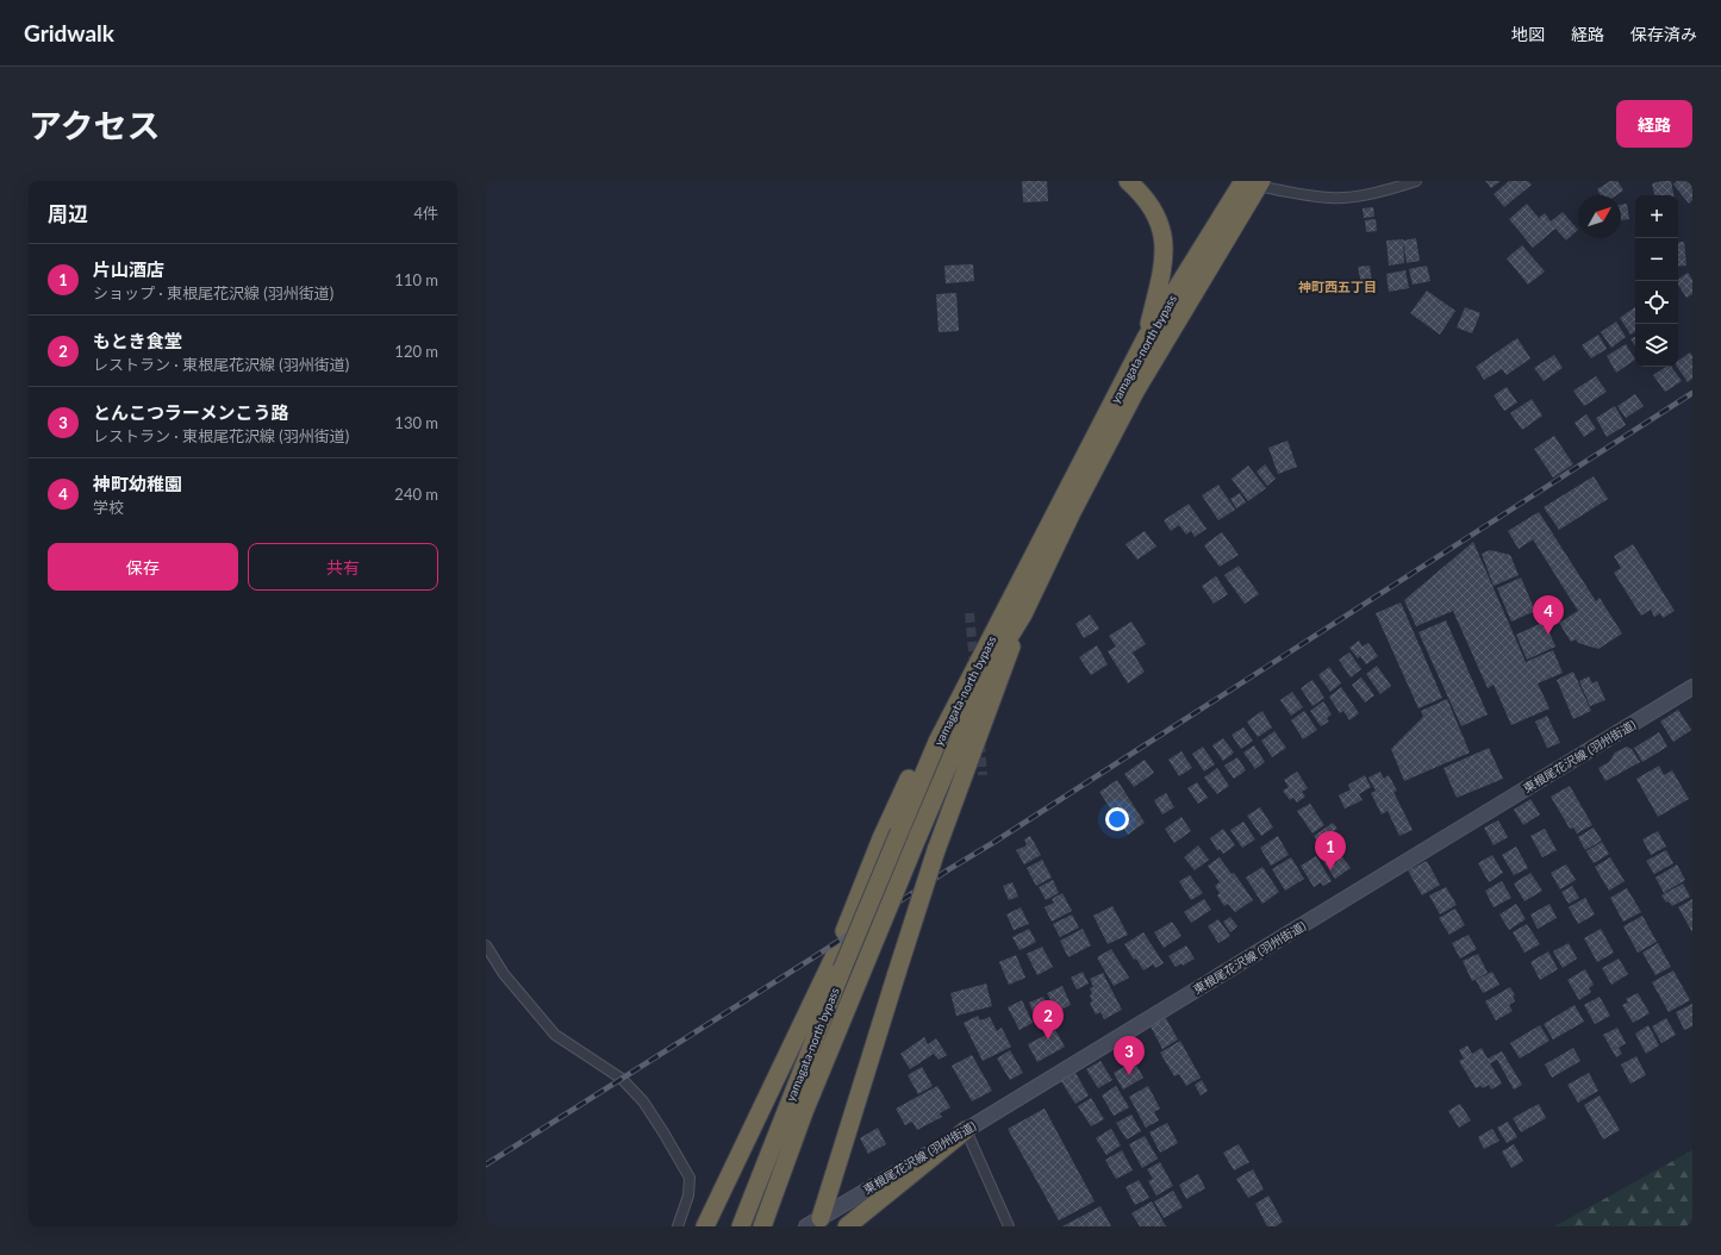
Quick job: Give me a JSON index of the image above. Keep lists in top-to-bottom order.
{
  "streets": {
    "highway": ["yamagata-north bypass"],
    "main road": ["東根尾花沢線 (羽州街道)"]
  },
  "districts": ["神町西五丁目"],
  "north": "top right",
  "page": {
    "header": "Gridwalk",
    "nav": ["地図", "経路", "保存済み"],
    "title": "アクセス",
    "buttons": [
      "経路",
      ["保存", "共有"]
    ],
    "heading": ["周辺", "4件"],
    "map_buttons": ["+", "−"],
    "list": [
      {
        "mark": "1",
        "name": "片山酒店",
        "note": "ショップ · 東根尾花沢線 (羽州街道)",
        "value": "110 m"
      },
      {
        "mark": "2",
        "name": "もとき食堂",
        "note": "レストラン · 東根尾花沢線 (羽州街道)",
        "value": "120 m"
      },
      {
        "mark": "3",
        "name": "とんこつラーメンこう路",
        "note": "レストラン · 東根尾花沢線 (羽州街道)",
        "value": "130 m"
      },
      {
        "mark": "4",
        "name": "神町幼稚園",
        "note": "学校",
        "value": "240 m"
      }
    ],
    "pins": [
      "4",
      "1",
      "2",
      "3"
    ]
  }
}
